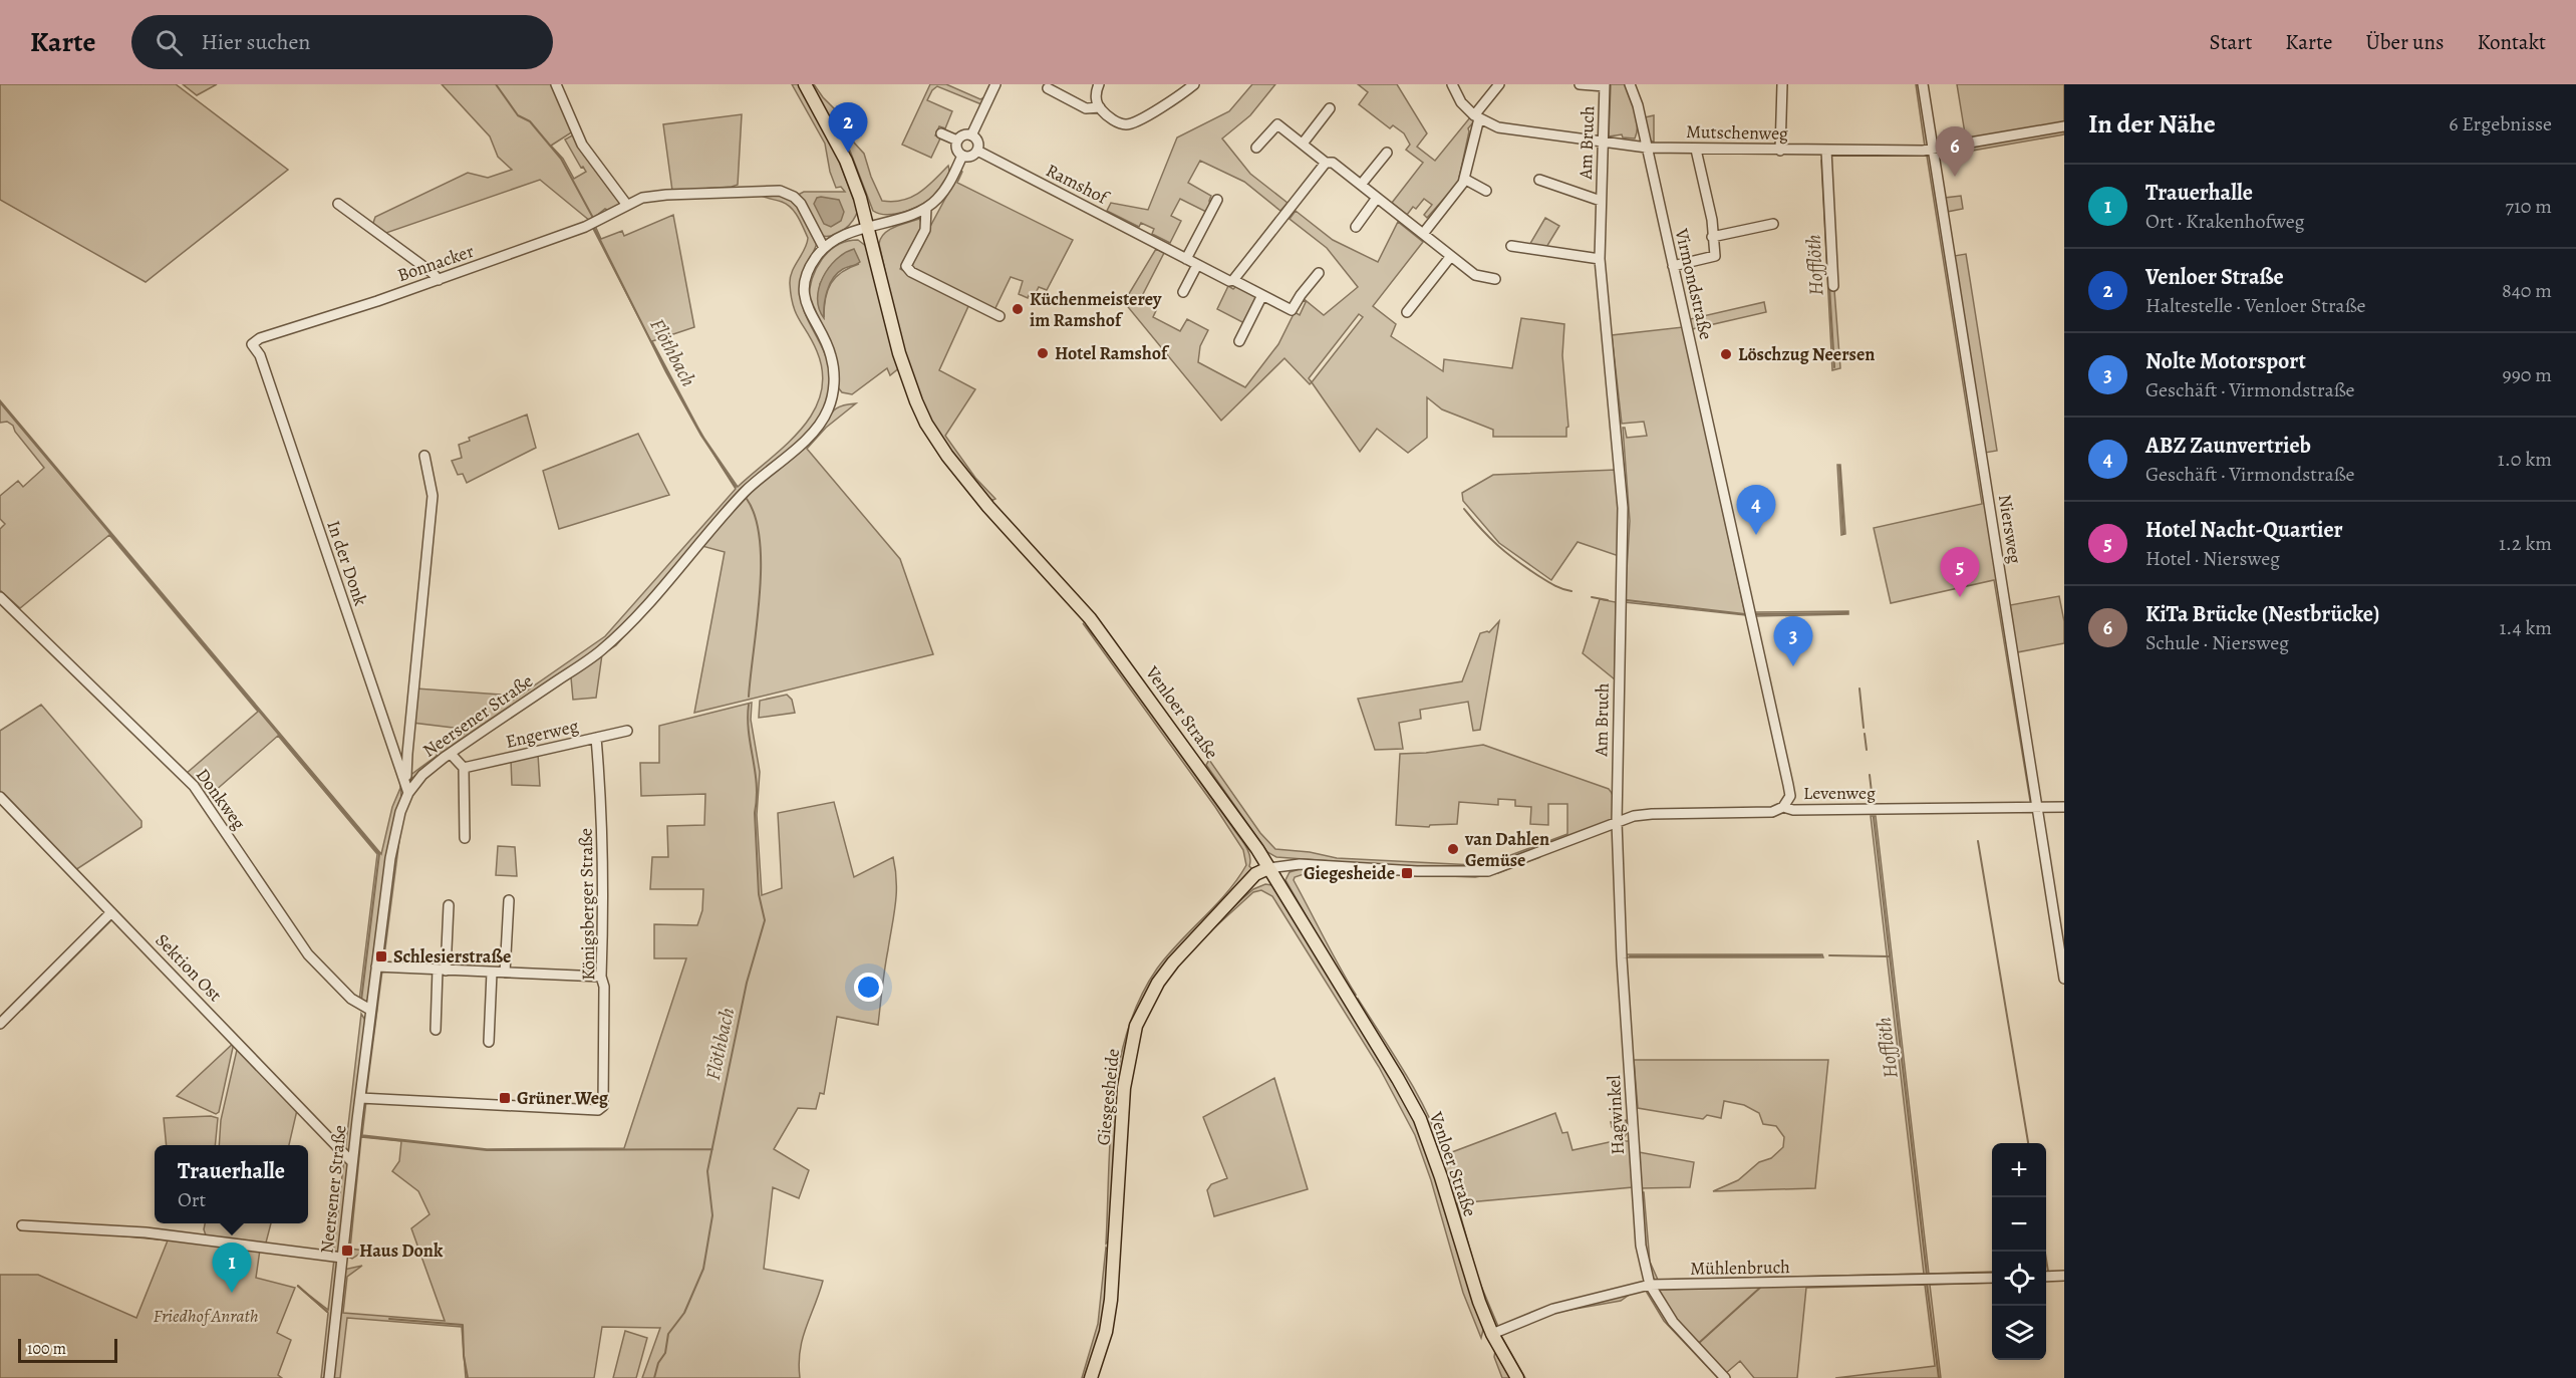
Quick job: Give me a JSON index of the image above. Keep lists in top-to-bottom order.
{
  "streets": {
    "main road": ["Venloer Straße", "Giesgesheide"],
    "street": [
      "Mutschenweg",
      "Am Bruch",
      "Ramshof",
      "Bonnacker",
      "Virmondstraße",
      "Niersweg",
      "In der Donk",
      "Neersener Straße",
      "Engerweg",
      "Levenweg",
      "Donkweg",
      "Königsberger Straße",
      "Sektion Ost",
      "Hagwinkel",
      "Mühlenbruch"
    ]
  },
  "crossings": [
    ["Mutschenweg", "Am Bruch"],
    ["Mutschenweg", "Virmondstraße"],
    ["Mutschenweg", "Niersweg"],
    ["Am Bruch", "Levenweg"],
    ["Am Bruch", "Hagwinkel"],
    ["Bonnacker", "In der Donk"],
    ["Bonnacker", "Neersener Straße"],
    ["Virmondstraße", "Levenweg"],
    ["Niersweg", "Levenweg"],
    ["In der Donk", "Neersener Straße"],
    ["Venloer Straße", "Neersener Straße"],
    ["Venloer Straße", "Giesgesheide"],
    ["Venloer Straße", "Mühlenbruch"],
    ["Neersener Straße", "Donkweg"],
    ["Neersener Straße", "Königsberger Straße"],
    ["Neersener Straße", "Sektion Ost"],
    ["Engerweg", "Königsberger Straße"],
    ["Levenweg", "Hagwinkel"],
    ["Hagwinkel", "Mühlenbruch"]
  ],
  "water": ["Hofflöth", "Flöthbach"],
  "parks": ["Friedhof Anrath"],
  "places": {
    "other": [
      "Küchenmeisterey im Ramshof",
      "Hotel Ramshof",
      "Löschzug Neersen",
      "van Dahlen Gemüse"
    ],
    "transit": [
      "Giegesheide",
      "Schlesierstraße",
      "Grüner Weg",
      "Haus Donk"
    ]
  },
  "scale_bar": "100 m",
  "page": {
    "header": "Karte",
    "search": "Hier suchen",
    "nav": [
      "Start",
      "Karte",
      "Über uns",
      "Kontakt"
    ],
    "heading": ["In der Nähe", "6 Ergebnisse"],
    "pins": [
      "2",
      "6",
      "4",
      "5",
      "3",
      "1"
    ],
    "list": [
      {
        "mark": "1",
        "name": "Trauerhalle",
        "note": "Ort · Krakenhofweg",
        "value": "710 m"
      },
      {
        "mark": "2",
        "name": "Venloer Straße",
        "note": "Haltestelle · Venloer Straße",
        "value": "840 m"
      },
      {
        "mark": "3",
        "name": "Nolte Motorsport",
        "note": "Geschäft · Virmondstraße",
        "value": "990 m"
      },
      {
        "mark": "4",
        "name": "ABZ Zaunvertrieb",
        "note": "Geschäft · Virmondstraße",
        "value": "1.0 km"
      },
      {
        "mark": "5",
        "name": "Hotel Nacht-Quartier",
        "note": "Hotel · Niersweg",
        "value": "1.2 km"
      },
      {
        "mark": "6",
        "name": "KiTa Brücke (Nestbrücke)",
        "note": "Schule · Niersweg",
        "value": "1.4 km"
      }
    ],
    "map_buttons": ["+", "−"],
    "popup": ["Trauerhalle", "Ort"],
    "scale": "100 m"
  }
}
